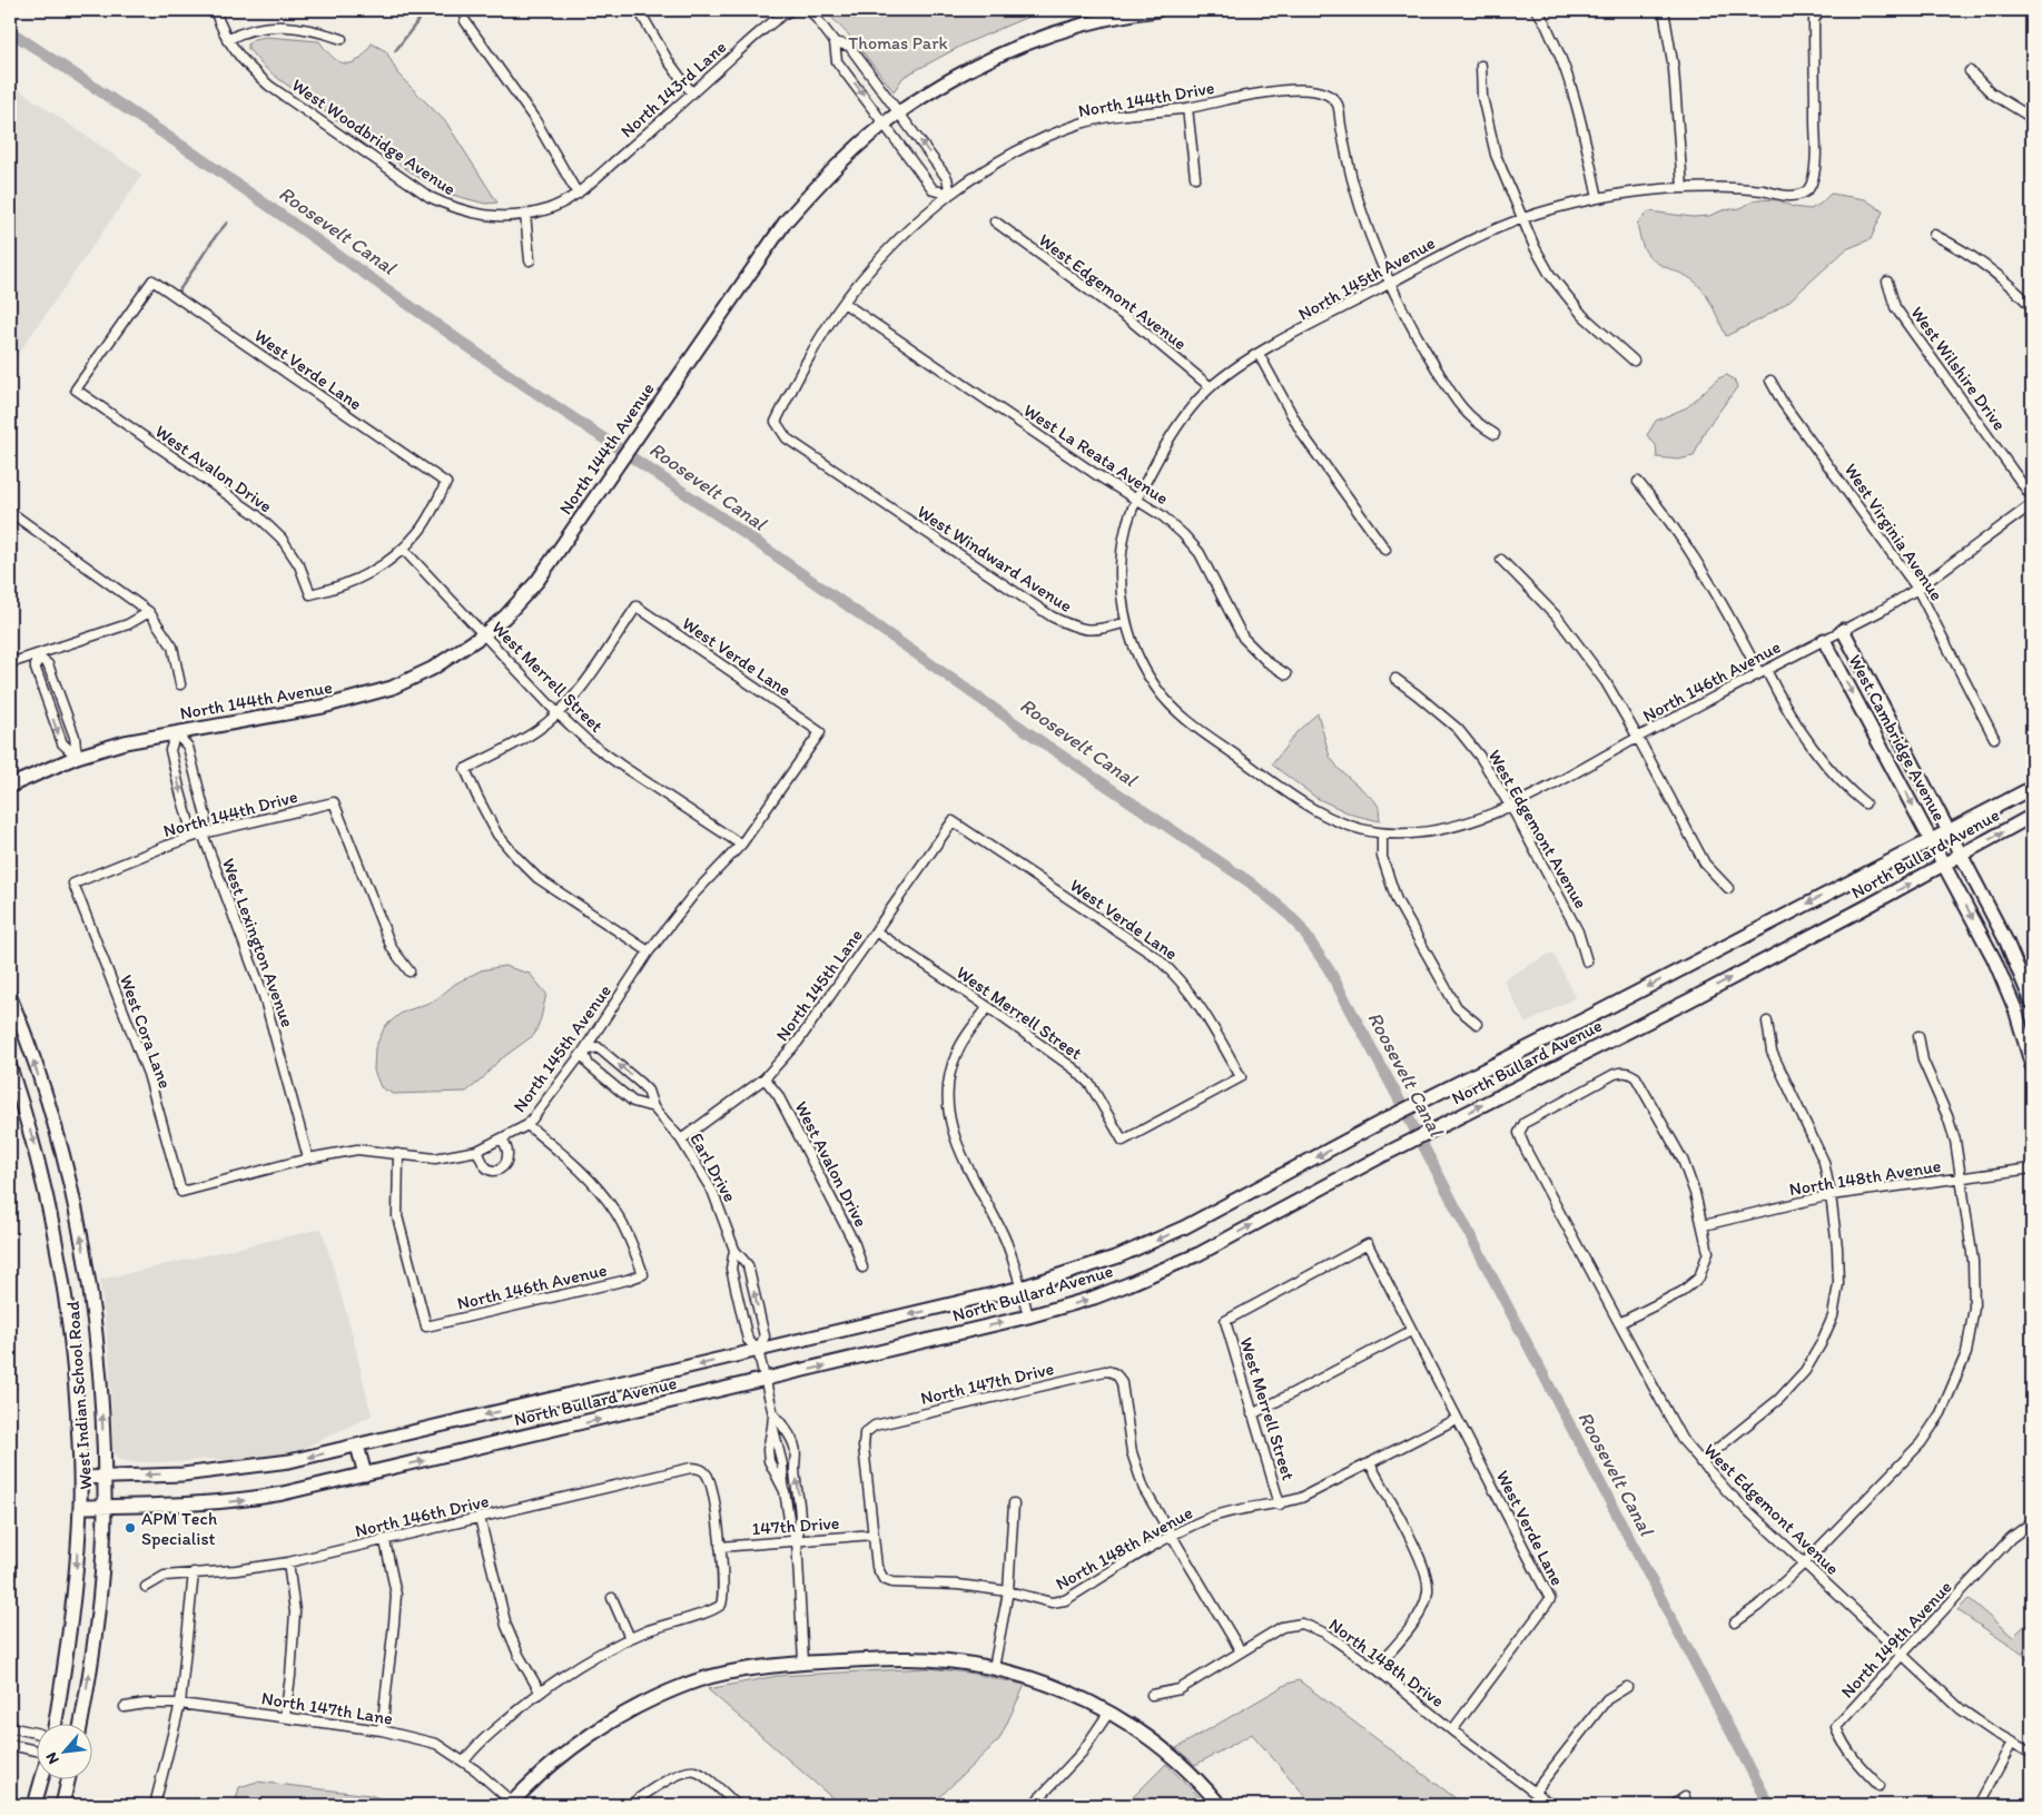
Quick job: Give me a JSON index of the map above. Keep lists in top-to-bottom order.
{
  "streets": {
    "main road": [
      "North 144th Avenue",
      "West Cambridge Avenue",
      "North Bullard Avenue",
      "West Indian School Road"
    ],
    "street": [
      "North 143rd Lane",
      "North 144th Drive",
      "West Woodbridge Avenue",
      "North 145th Avenue",
      "West Edgemont Avenue",
      "West Wilshire Drive",
      "West Verde Lane",
      "West La Reata Avenue",
      "West Avalon Drive",
      "West Virginia Avenue",
      "West Windward Avenue",
      "West Merrell Street",
      "North 146th Avenue",
      "West Lexington Avenue",
      "North 145th Lane",
      "West Cora Lane",
      "Earl Drive",
      "North 148th Avenue",
      "North 147th Drive",
      "North 146th Drive",
      "147th Drive",
      "North 149th Avenue",
      "North 148th Drive",
      "North 147th Lane"
    ]
  },
  "crossings": [
    ["North 143rd Lane", "West Woodbridge Avenue"],
    ["North 144th Drive", "North 145th Avenue"],
    ["North 144th Drive", "West La Reata Avenue"],
    ["North 144th Drive", "West Windward Avenue"],
    ["North 144th Drive", "West Lexington Avenue"],
    ["North 144th Drive", "West Cora Lane"],
    ["North 145th Avenue", "West Edgemont Avenue"],
    ["North 145th Avenue", "West Verde Lane"],
    ["North 145th Avenue", "West La Reata Avenue"],
    ["North 145th Avenue", "West Windward Avenue"],
    ["North 145th Avenue", "West Merrell Street"],
    ["North 145th Avenue", "North 146th Avenue"],
    ["North 145th Avenue", "West Lexington Avenue"],
    ["North 145th Avenue", "West Cora Lane"],
    ["North 145th Avenue", "Earl Drive"],
    ["West Edgemont Avenue", "North 146th Avenue"],
    ["West Edgemont Avenue", "North 148th Avenue"],
    ["West Edgemont Avenue", "North 149th Avenue"],
    ["West Verde Lane", "West Avalon Drive"],
    ["West Verde Lane", "West Merrell Street"],
    ["West Verde Lane", "North 145th Lane"],
    ["West Verde Lane", "North 148th Avenue"],
    ["West Verde Lane", "North 148th Drive"],
    ["North 144th Avenue", "West Merrell Street"],
    ["North 144th Avenue", "West Lexington Avenue"],
    ["West Avalon Drive", "West Merrell Street"],
    ["West Avalon Drive", "North 145th Lane"],
    ["West Virginia Avenue", "North 146th Avenue"],
    ["West Merrell Street", "North 145th Lane"],
    ["West Merrell Street", "North 148th Avenue"],
    ["North 146th Avenue", "West Cambridge Avenue"],
    ["West Cambridge Avenue", "North Bullard Avenue"],
    ["North Bullard Avenue", "Earl Drive"],
    ["North Bullard Avenue", "West Indian School Road"],
    ["North 145th Lane", "Earl Drive"],
    ["North 148th Avenue", "North 147th Drive"],
    ["North 148th Avenue", "147th Drive"],
    ["North 147th Drive", "147th Drive"],
    ["North 146th Drive", "147th Drive"]
  ],
  "water": ["Roosevelt Canal"],
  "parks": ["Thomas Park"],
  "places": ["APM Tech Specialist"],
  "north": "bottom left"
}
